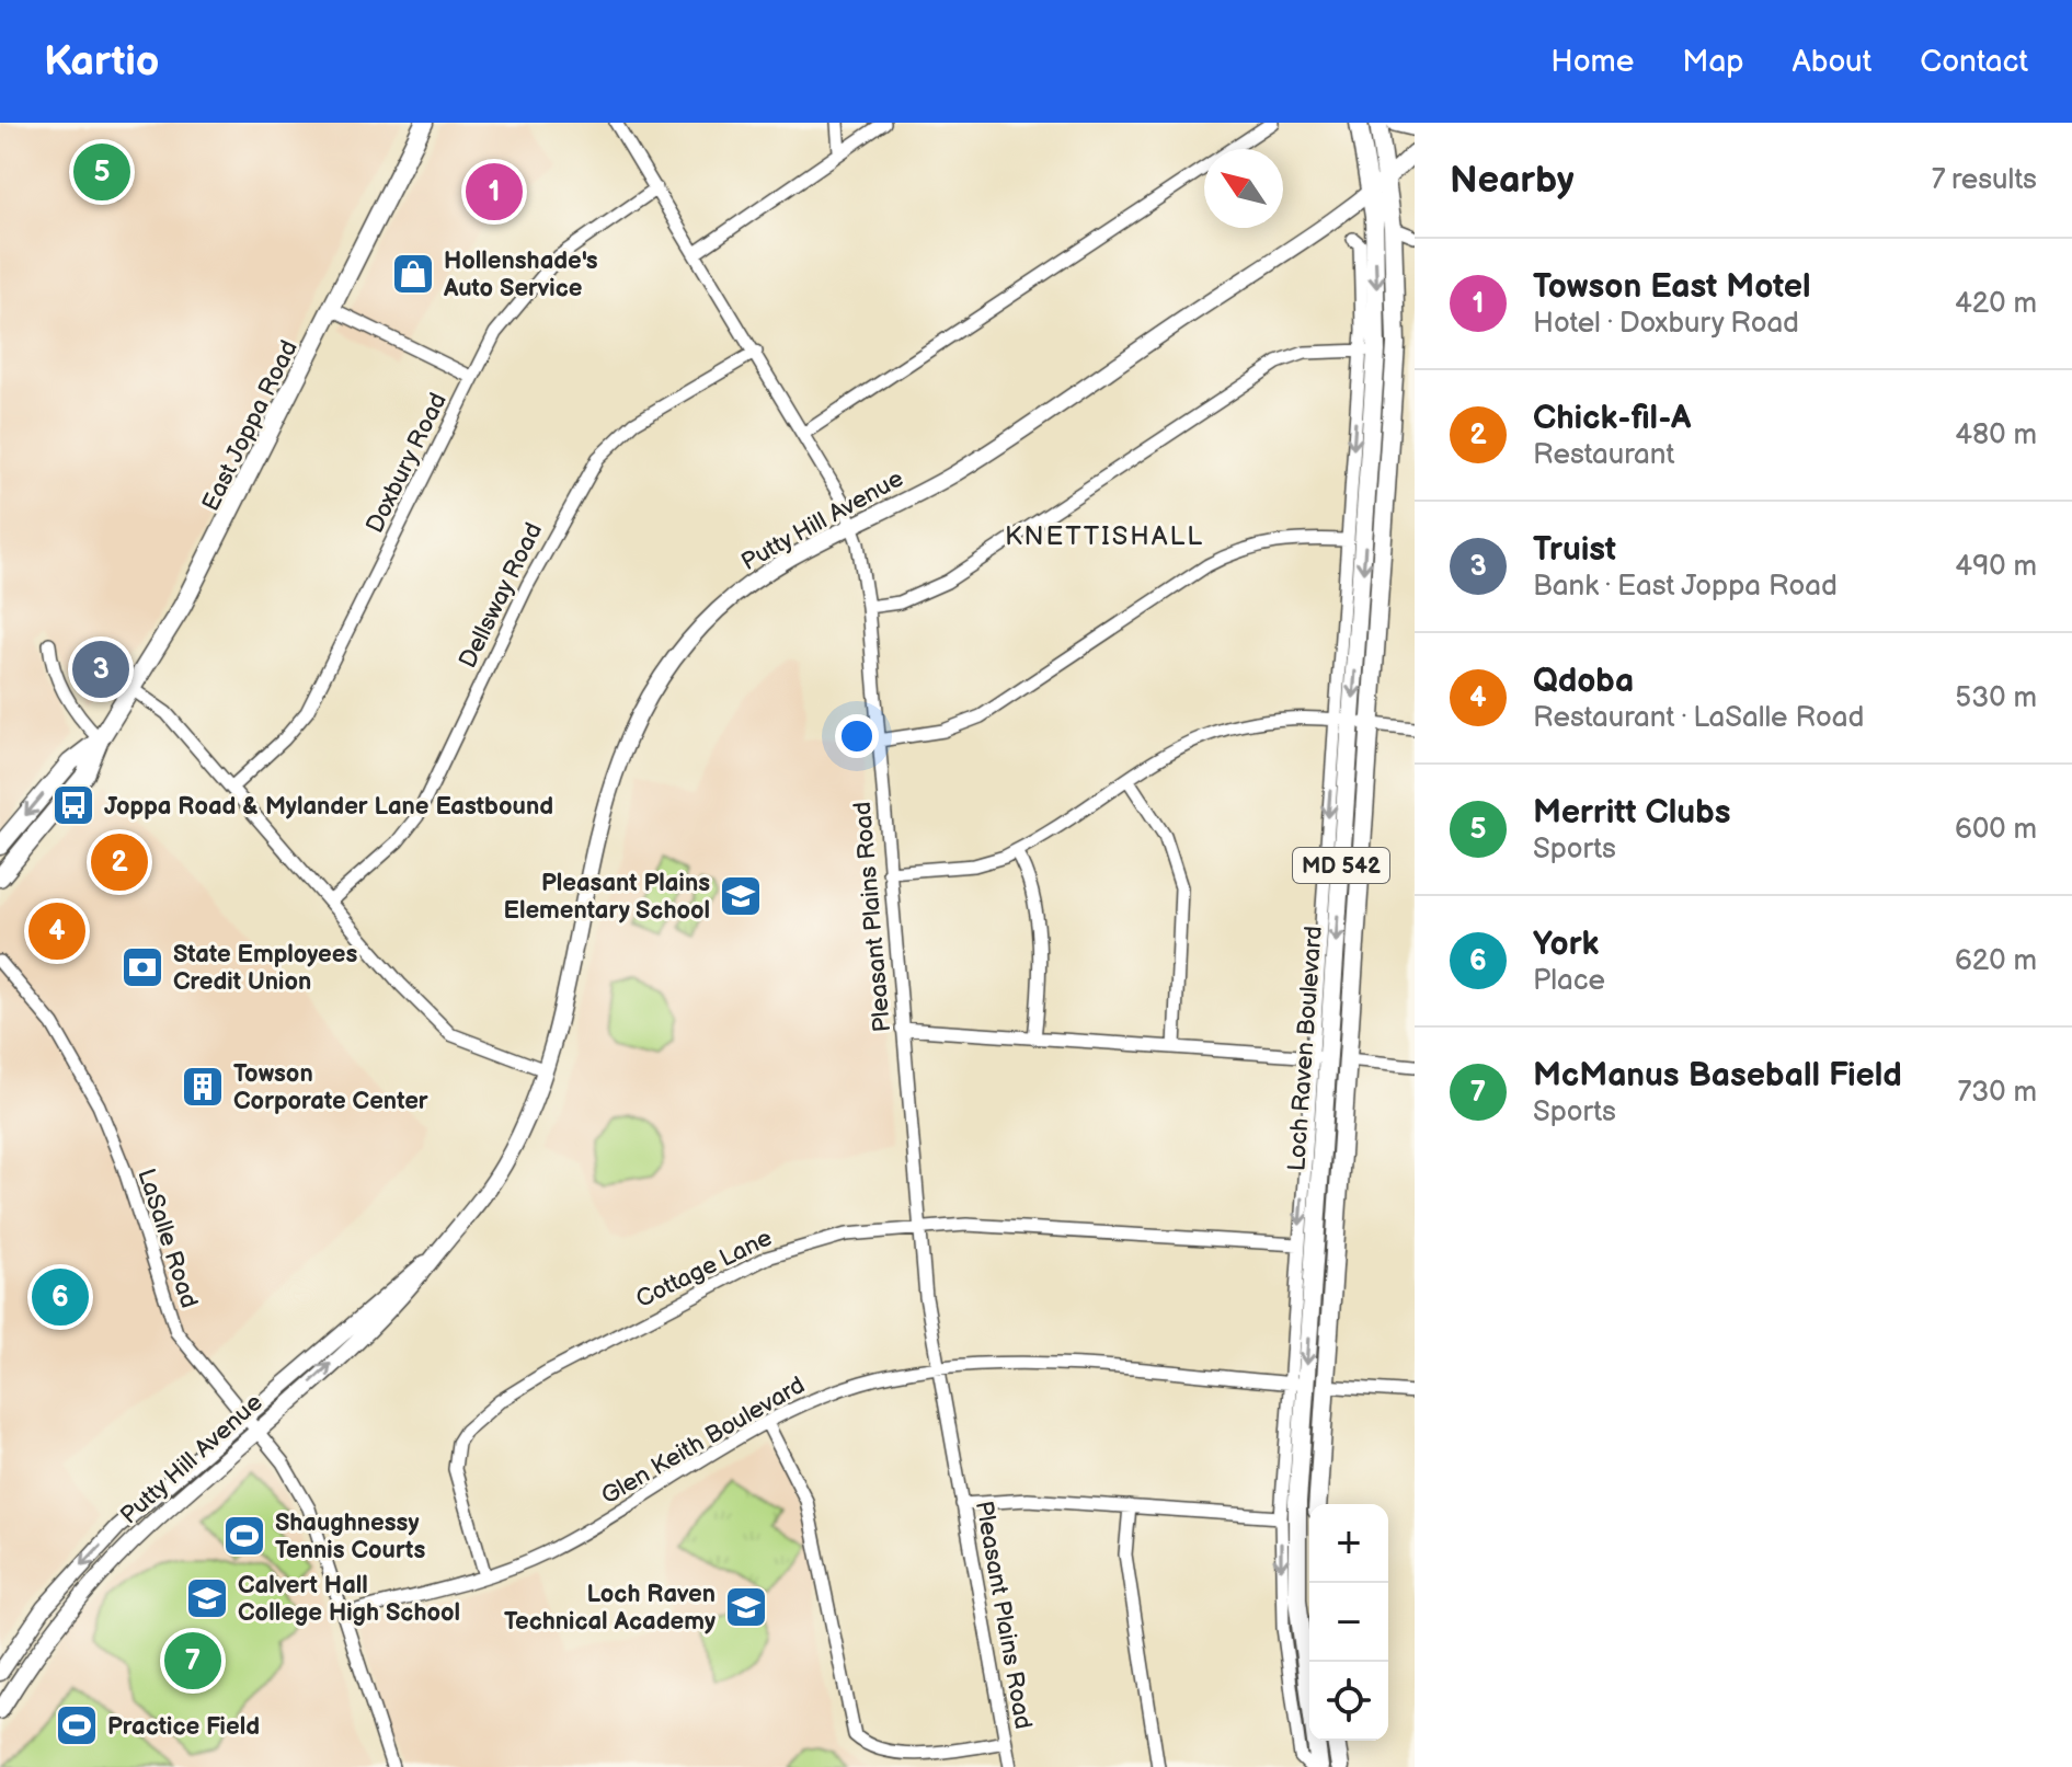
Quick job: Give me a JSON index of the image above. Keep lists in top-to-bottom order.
{
  "streets": {
    "main road": ["East Joppa Road", "MD 542", "Loch Raven Boulevard"],
    "street": [
      "Doxbury Road",
      "Putty Hill Avenue",
      "Dellsway Road",
      "Pleasant Plains Road",
      "LaSalle Road",
      "Cottage Lane",
      "Glen Keith Boulevard"
    ]
  },
  "crossings": [
    ["Doxbury Road", "Pleasant Plains Road"],
    ["Putty Hill Avenue", "Pleasant Plains Road"],
    ["Putty Hill Avenue", "Loch Raven Boulevard"],
    ["Putty Hill Avenue", "LaSalle Road"],
    ["Dellsway Road", "Pleasant Plains Road"],
    ["Pleasant Plains Road", "Cottage Lane"],
    ["Pleasant Plains Road", "Glen Keith Boulevard"],
    ["Loch Raven Boulevard", "Cottage Lane"],
    ["Loch Raven Boulevard", "Glen Keith Boulevard"],
    ["LaSalle Road", "Glen Keith Boulevard"],
    ["Cottage Lane", "Glen Keith Boulevard"]
  ],
  "districts": ["KNETTISHALL"],
  "places": {
    "shop": ["Hollenshade's Auto Service"],
    "bus stop": ["Joppa Road & Mylander Lane Eastbound"],
    "school or university": ["Pleasant Plains Elementary School", "Calvert Hall College High School", "Loch Raven Technical Academy"],
    "bank": ["State Employees Credit Union"],
    "building": ["Towson Corporate Center"],
    "sports": ["Shaughnessy Tennis Courts", "Practice Field"]
  },
  "north": "top left",
  "page": {
    "header": "Kartio",
    "nav": [
      "Home",
      "Map",
      "About",
      "Contact"
    ],
    "heading": ["Nearby", "7 results"],
    "pins": [
      "5",
      "1",
      "3",
      "2",
      "4",
      "6",
      "7"
    ],
    "list": [
      {
        "mark": "1",
        "name": "Towson East Motel",
        "note": "Hotel · Doxbury Road",
        "value": "420 m"
      },
      {
        "mark": "2",
        "name": "Chick-fil-A",
        "note": "Restaurant",
        "value": "480 m"
      },
      {
        "mark": "3",
        "name": "Truist",
        "note": "Bank · East Joppa Road",
        "value": "490 m"
      },
      {
        "mark": "4",
        "name": "Qdoba",
        "note": "Restaurant · LaSalle Road",
        "value": "530 m"
      },
      {
        "mark": "5",
        "name": "Merritt Clubs",
        "note": "Sports",
        "value": "600 m"
      },
      {
        "mark": "6",
        "name": "York",
        "note": "Place",
        "value": "620 m"
      },
      {
        "mark": "7",
        "name": "McManus Baseball Field",
        "note": "Sports",
        "value": "730 m"
      }
    ],
    "map_buttons": ["+", "−"]
  }
}
